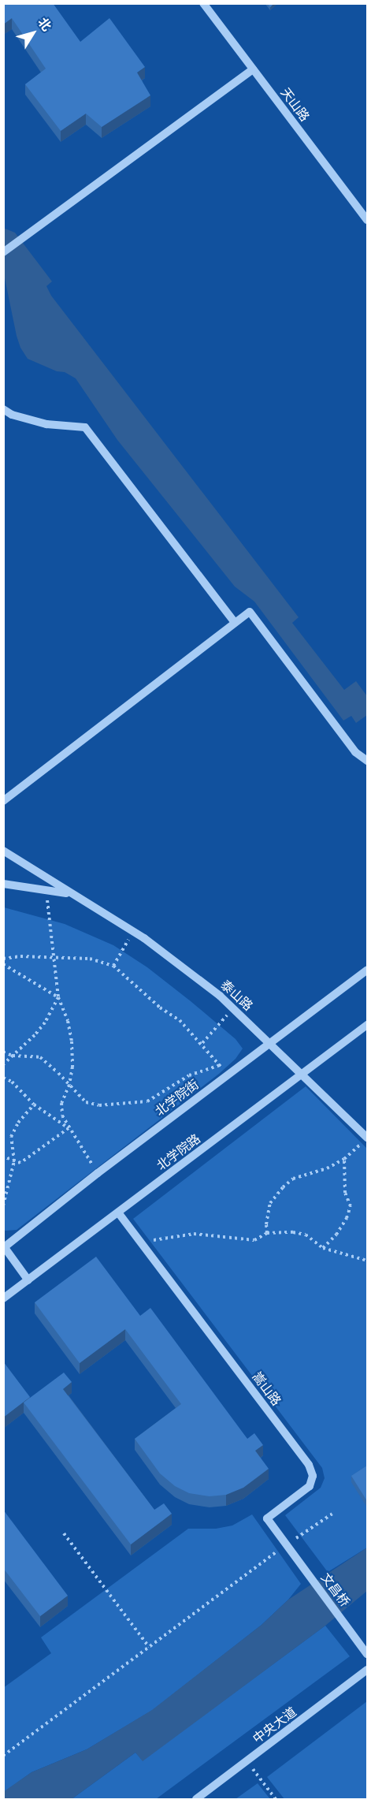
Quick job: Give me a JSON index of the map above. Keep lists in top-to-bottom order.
{
  "streets": {
    "street": [
      "天山路",
      "泰山路",
      "北学院街",
      "北学院路",
      "嵩山路",
      "文昌桥",
      "中央大道"
    ]
  },
  "crossings": [
    ["泰山路", "北学院街"],
    ["泰山路", "北学院路"],
    ["北学院路", "嵩山路"],
    ["嵩山路", "文昌桥"]
  ],
  "north": "top right"
}
